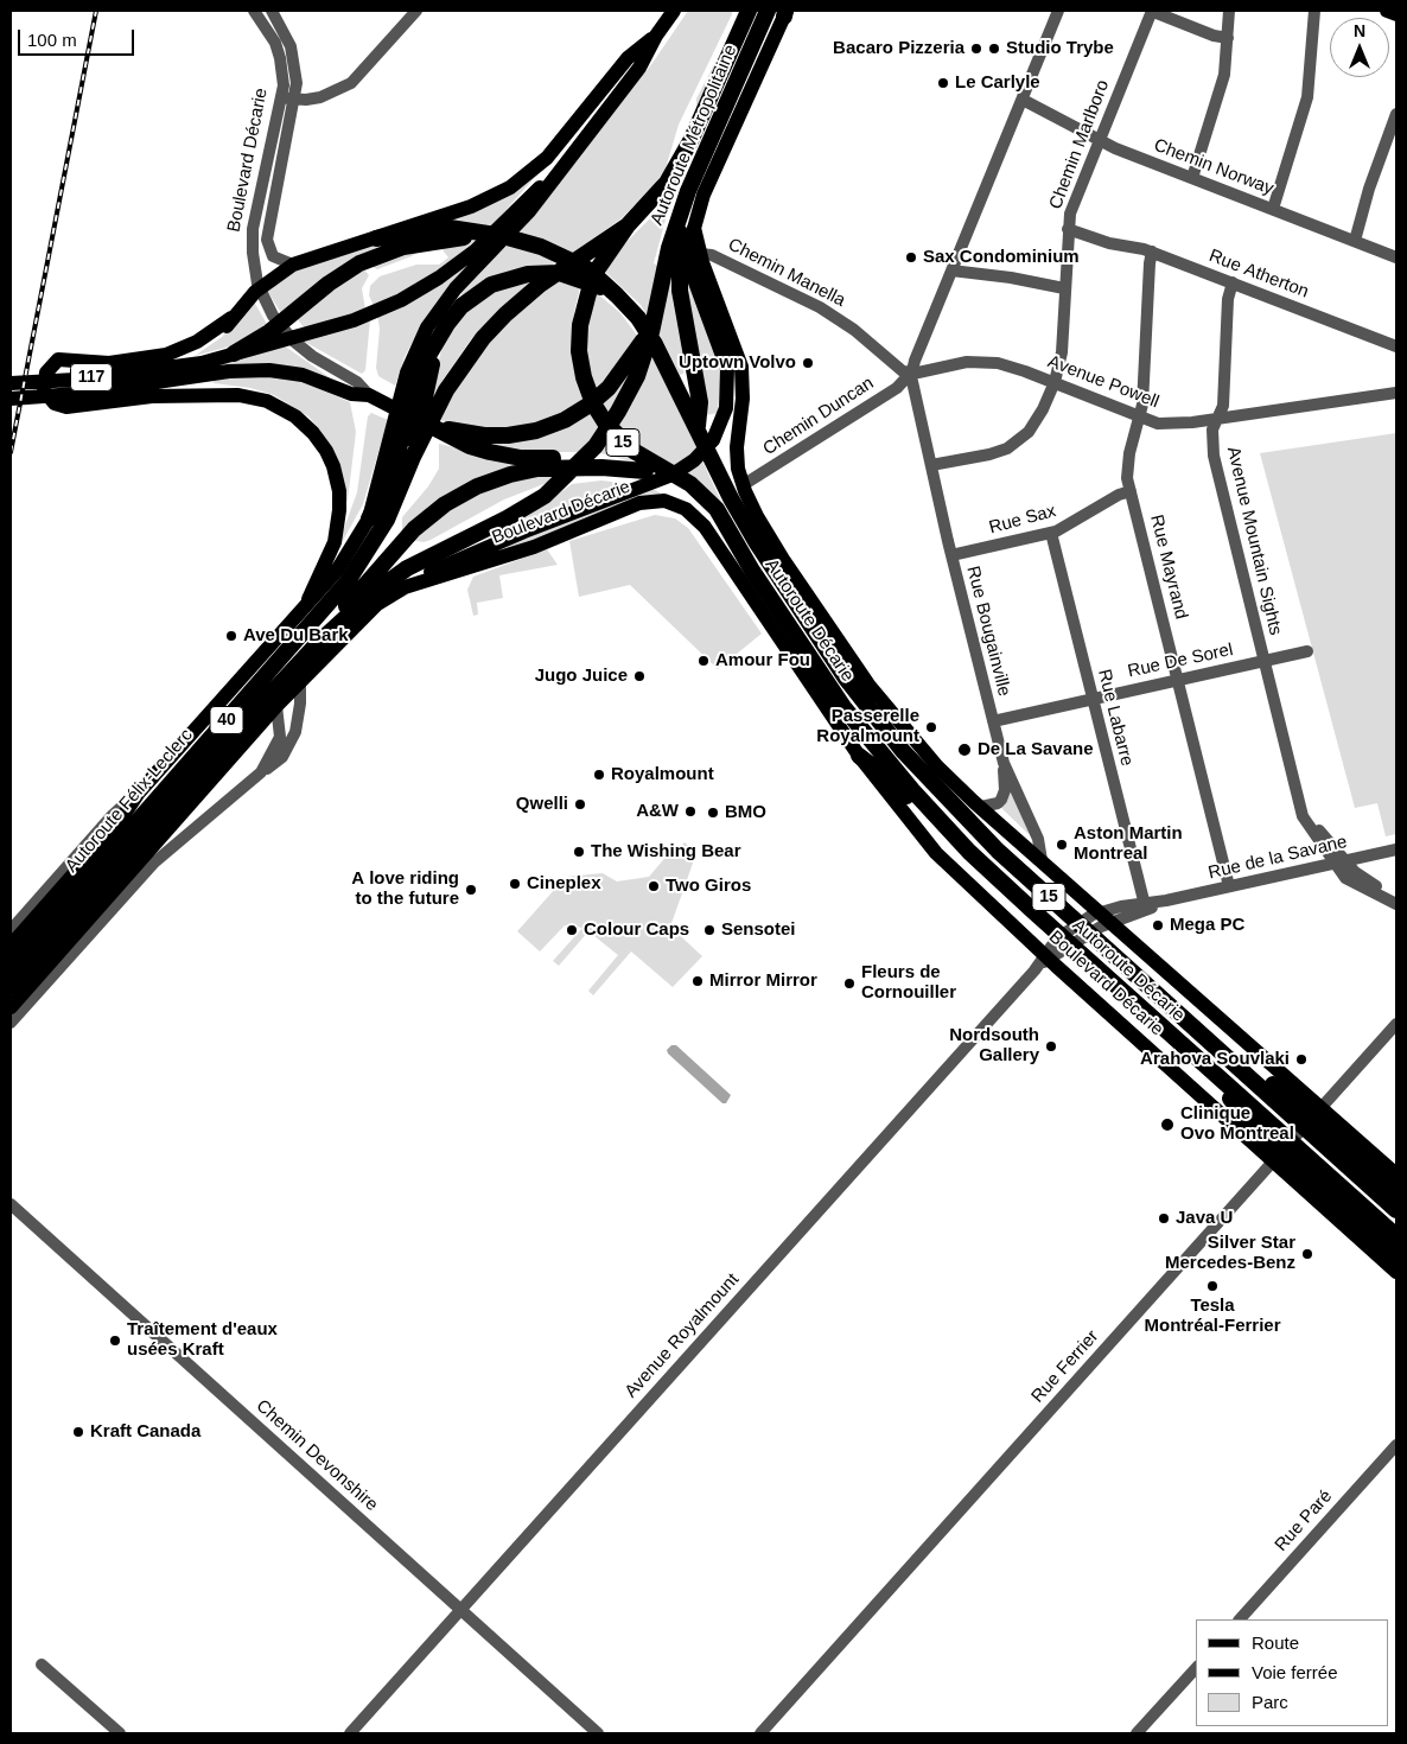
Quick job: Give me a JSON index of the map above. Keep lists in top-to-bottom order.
{
  "streets": {
    "highway": [
      "Autoroute Métropolitaine",
      "15",
      "Autoroute Décarie",
      "40",
      "Autoroute Félix-Leclerc"
    ],
    "main road": ["Boulevard Décarie", "117"],
    "street": [
      "Chemin Marlboro",
      "Chemin Norway",
      "Chemin Manella",
      "Rue Atherton",
      "Avenue Powell",
      "Chemin Duncan",
      "Rue Sax",
      "Avenue Mountain Sights",
      "Rue Mayrand",
      "Rue Bougainville",
      "Rue De Sorel",
      "Rue Labarre",
      "Rue de la Savane",
      "Avenue Royalmount",
      "Rue Ferrier",
      "Chemin Devonshire",
      "Rue Paré"
    ]
  },
  "crossings": [
    ["Autoroute Métropolitaine", "15"],
    ["Autoroute Métropolitaine", "Autoroute Décarie"],
    ["Autoroute Métropolitaine", "Autoroute Félix-Leclerc"],
    ["Chemin Marlboro", "Chemin Norway"],
    ["Chemin Marlboro", "Rue Atherton"],
    ["Chemin Marlboro", "Avenue Powell"],
    ["Chemin Marlboro", "Rue Bougainville"],
    ["Boulevard Décarie", "Rue de la Savane"],
    ["Boulevard Décarie", "Avenue Royalmount"],
    ["Boulevard Décarie", "Rue Ferrier"],
    ["Chemin Manella", "Avenue Powell"],
    ["Chemin Manella", "Chemin Duncan"],
    ["Chemin Manella", "Rue Bougainville"],
    ["Rue Atherton", "Avenue Mountain Sights"],
    ["Rue Atherton", "Rue Mayrand"],
    ["Avenue Powell", "Chemin Duncan"],
    ["Avenue Powell", "Avenue Mountain Sights"],
    ["Avenue Powell", "Rue Mayrand"],
    ["Avenue Powell", "Rue Bougainville"],
    ["Chemin Duncan", "Rue Bougainville"],
    ["15", "Autoroute Décarie"],
    ["Rue Sax", "Rue Mayrand"],
    ["Rue Sax", "Rue Bougainville"],
    ["Rue Sax", "Rue Labarre"],
    ["Avenue Mountain Sights", "Rue De Sorel"],
    ["Avenue Mountain Sights", "Rue de la Savane"],
    ["Rue Mayrand", "Rue De Sorel"],
    ["Rue Mayrand", "Rue de la Savane"],
    ["Rue Bougainville", "Rue De Sorel"],
    ["Rue De Sorel", "Rue Labarre"],
    ["Rue Labarre", "Rue de la Savane"],
    ["Rue de la Savane", "Avenue Royalmount"],
    ["Avenue Royalmount", "Chemin Devonshire"]
  ],
  "places": [
    "Bacaro Pizzeria",
    "Studio Trybe",
    "Le Carlyle",
    "Sax Condominium",
    "Uptown Volvo",
    "Ave Du Bark",
    "Amour Fou",
    "Jugo Juice",
    "Passerelle Royalmount",
    "De La Savane",
    "Royalmount",
    "Qwelli",
    "A&W",
    "BMO",
    "Aston Martin Montreal",
    "The Wishing Bear",
    "Cineplex",
    "Two Giros",
    "A love riding to the future",
    "Mega PC",
    "Colour Caps",
    "Sensotei",
    "Mirror Mirror",
    "Fleurs de Cornouiller",
    "Nordsouth Gallery",
    "Arahova Souvlaki",
    "Clinique Ovo Montreal",
    "Java U",
    "Silver Star Mercedes-Benz",
    "Tesla Montréal-Ferrier",
    "Traîtement d'eaux usées Kraft",
    "Kraft Canada"
  ],
  "legend": ["Route", "Voie ferrée", "Parc"],
  "scale_bar": "100 m",
  "north": "top"
}
